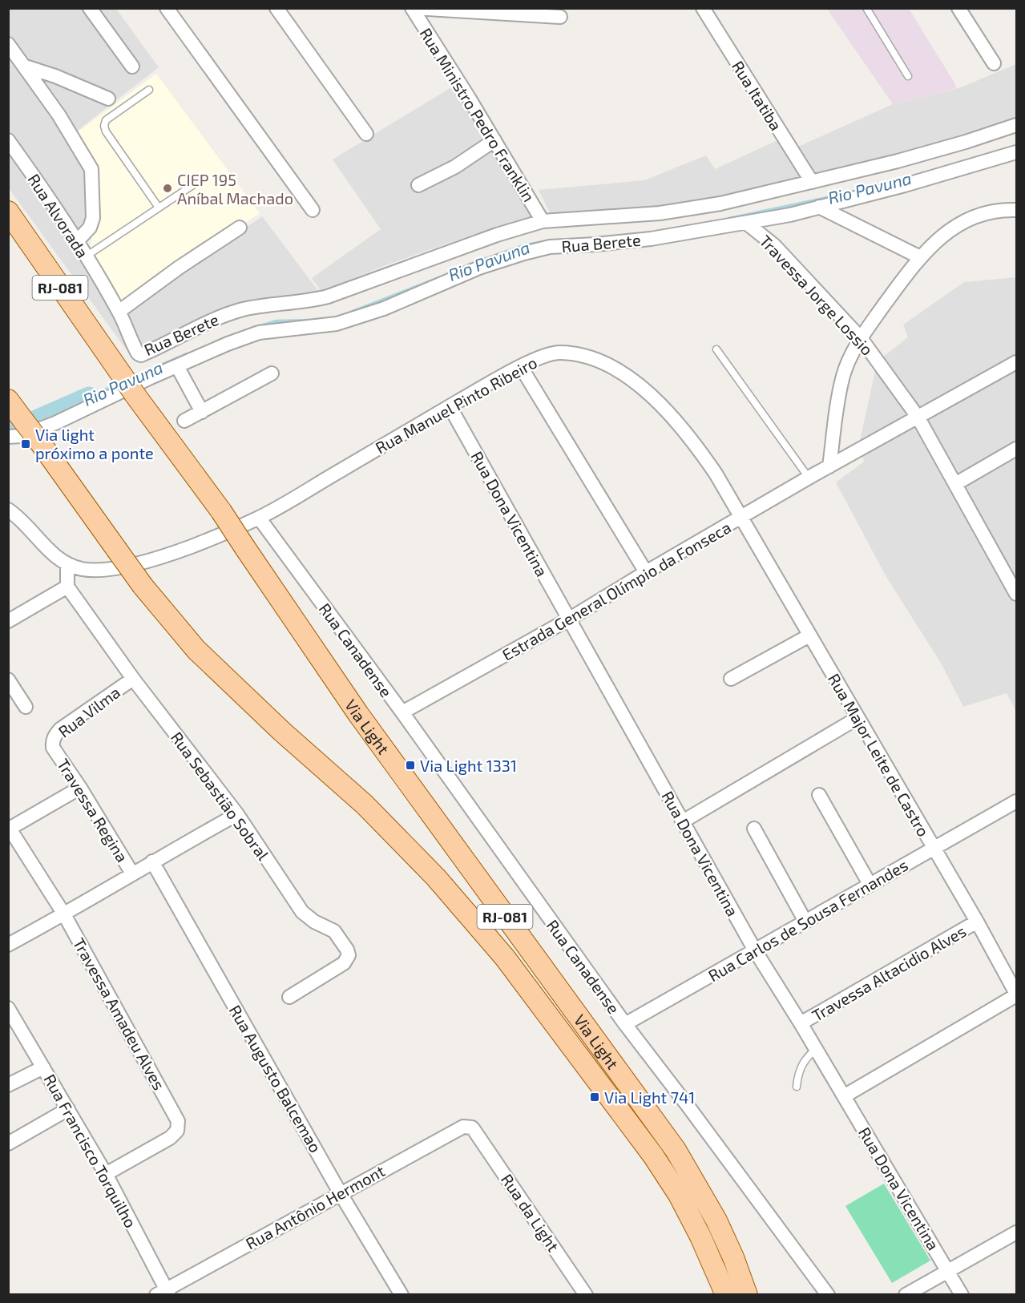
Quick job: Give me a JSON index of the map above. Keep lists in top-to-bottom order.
{
  "streets": {
    "main road": ["RJ-081", "Via Light"],
    "street": [
      "Rua Itatiba",
      "Rua Ministro Pedro Franklin",
      "Rua Alvorada",
      "Rua Berete",
      "Travessa Jorge Lossio",
      "Rua Manuel Pinto Ribeiro",
      "Rua Dona Vicentina",
      "Estrada General Olímpio da Fonseca",
      "Rua Canadense",
      "Rua Vilma",
      "Rua Major Leite de Castro",
      "Rua Sebastião Sobral",
      "Travessa Regina",
      "Rua Carlos de Sousa Fernandes",
      "Travessa Altacidio Alves",
      "Travessa Amadeu Alves",
      "Rua Augusto Balcemao",
      "Rua Francisco Torquilho",
      "Rua Antônio Hermont",
      "Rua da Light"
    ]
  },
  "crossings": [
    ["Rua Itatiba", "Rua Berete"],
    ["Rua Ministro Pedro Franklin", "Rua Berete"],
    ["Rua Alvorada", "Rua Berete"],
    ["Rua Berete", "Travessa Jorge Lossio"],
    ["Travessa Jorge Lossio", "Estrada General Olímpio da Fonseca"],
    ["Rua Manuel Pinto Ribeiro", "Rua Dona Vicentina"],
    ["Rua Manuel Pinto Ribeiro", "Estrada General Olímpio da Fonseca"],
    ["Rua Manuel Pinto Ribeiro", "Rua Canadense"],
    ["Rua Manuel Pinto Ribeiro", "Rua Major Leite de Castro"],
    ["Rua Dona Vicentina", "Estrada General Olímpio da Fonseca"],
    ["Rua Dona Vicentina", "Rua Carlos de Sousa Fernandes"],
    ["Rua Dona Vicentina", "Travessa Altacidio Alves"],
    ["Estrada General Olímpio da Fonseca", "Rua Canadense"],
    ["Estrada General Olímpio da Fonseca", "Rua Major Leite de Castro"],
    ["Rua Canadense", "Rua Carlos de Sousa Fernandes"],
    ["Rua Vilma", "Rua Sebastião Sobral"],
    ["Rua Vilma", "Travessa Regina"],
    ["Rua Major Leite de Castro", "Rua Carlos de Sousa Fernandes"],
    ["Rua Major Leite de Castro", "Travessa Altacidio Alves"],
    ["Travessa Amadeu Alves", "Rua Francisco Torquilho"],
    ["Rua Augusto Balcemao", "Rua Antônio Hermont"],
    ["Rua Francisco Torquilho", "Rua Antônio Hermont"],
    ["Rua Antônio Hermont", "Rua da Light"]
  ],
  "water": ["Rio Pavuna"],
  "places": {
    "other": ["CIEP 195 Aníbal Machado"],
    "transit": ["Via light próximo a ponte", "Via Light 1331", "Via Light 741"]
  }
}
